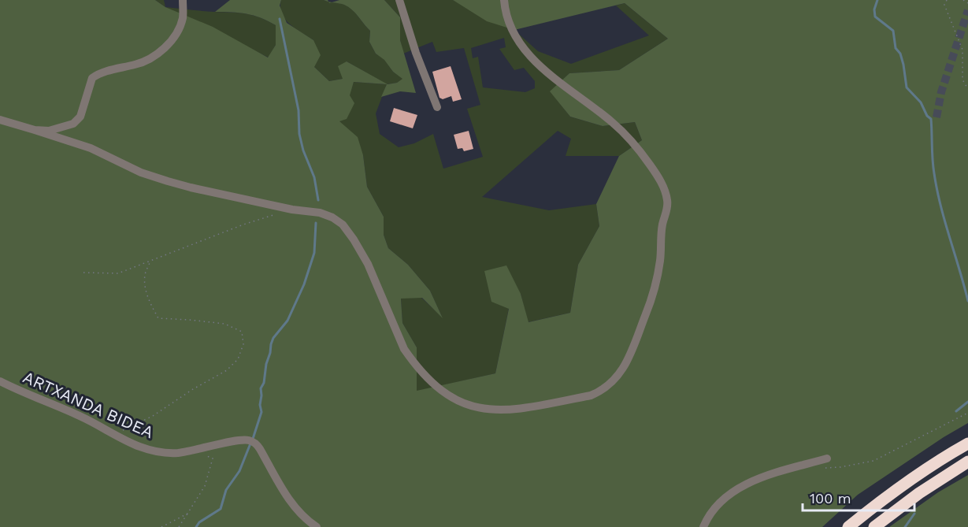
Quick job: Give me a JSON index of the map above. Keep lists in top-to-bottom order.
{
  "streets": {
    "street": ["ARTXANDA BIDEA"]
  },
  "scale_bar": "100 m"
}
